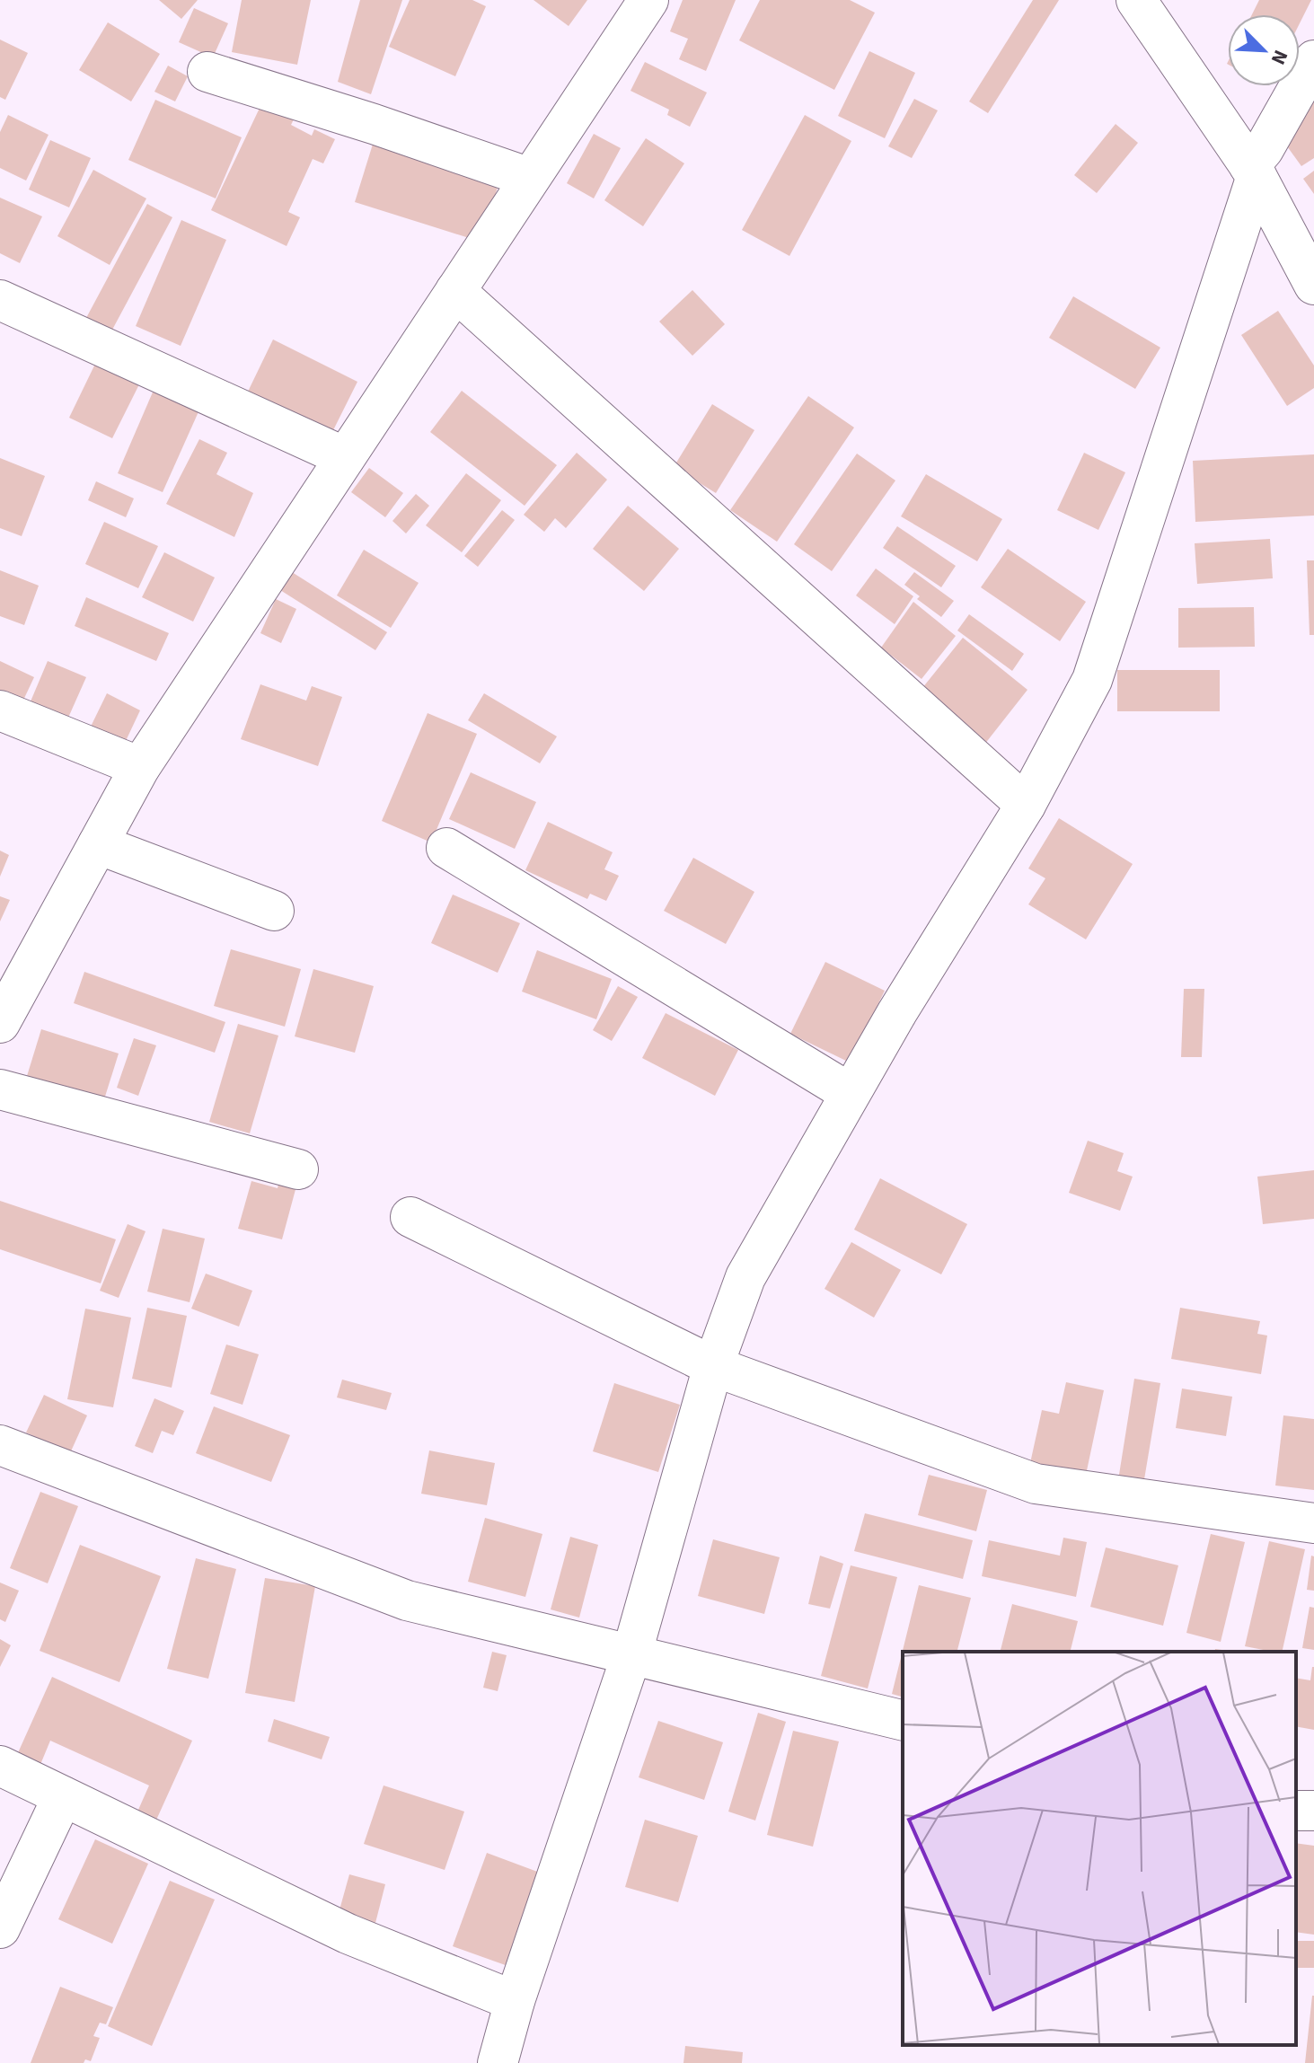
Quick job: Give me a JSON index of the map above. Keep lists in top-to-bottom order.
{
  "north": "bottom right"
}
